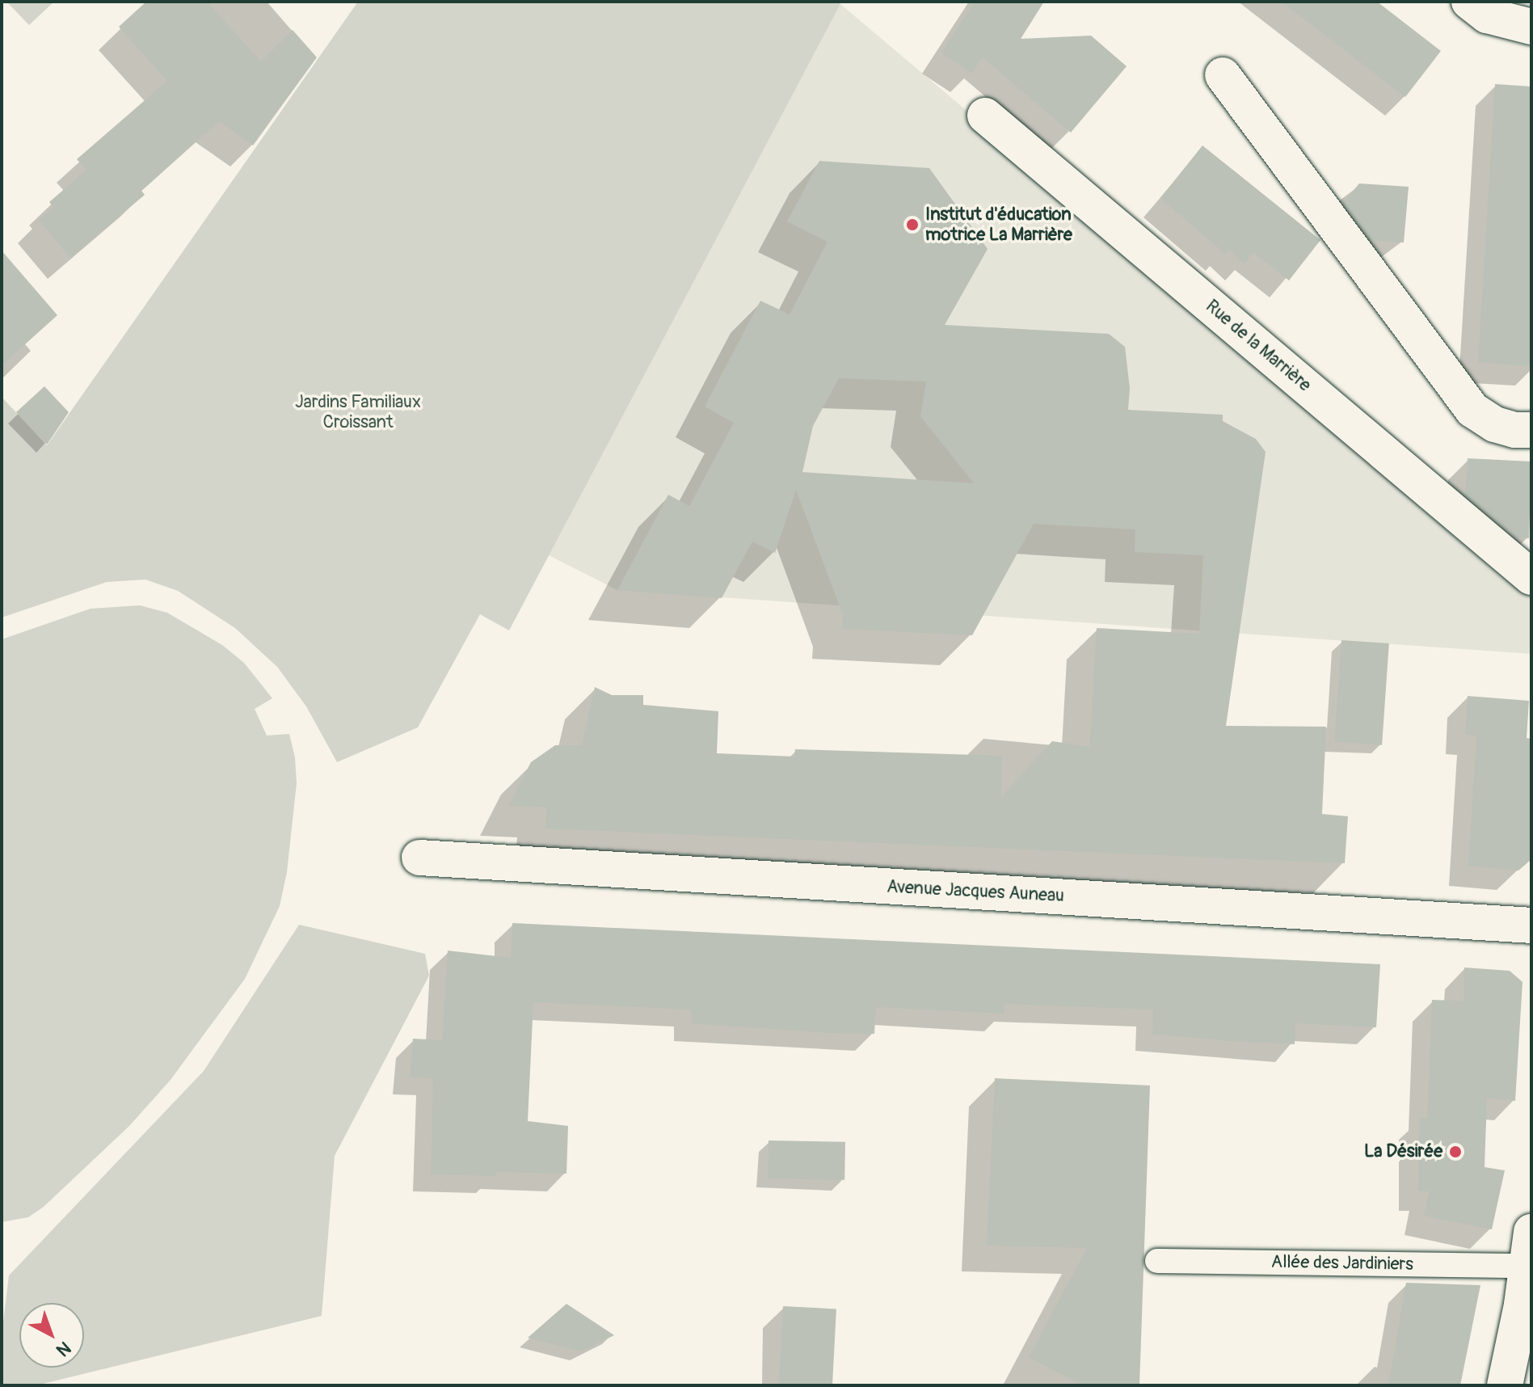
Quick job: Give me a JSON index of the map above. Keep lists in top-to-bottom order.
{
  "streets": {
    "street": ["Rue de la Marrière", "Avenue Jacques Auneau"],
    "lane": ["Allée des Jardiniers"]
  },
  "parks": ["Jardins Familiaux Croissant"],
  "places": ["Institut d'éducation motrice La Marrière", "La Désirée"],
  "north": "bottom right"
}
